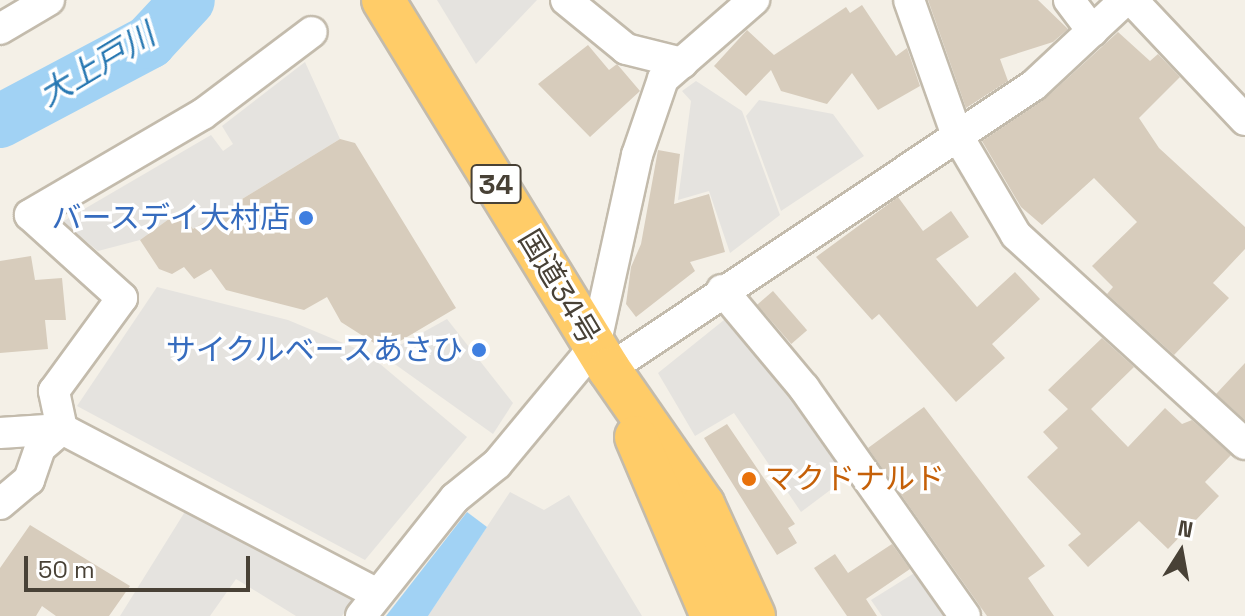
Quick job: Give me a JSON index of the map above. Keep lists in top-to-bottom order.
{
  "streets": {
    "highway": ["34", "国道34号"]
  },
  "water": ["大上戸川"],
  "places": ["バースデイ大村店", "サイクルベースあさひ", "マクドナルド"],
  "scale_bar": "50 m",
  "north": "top"
}
